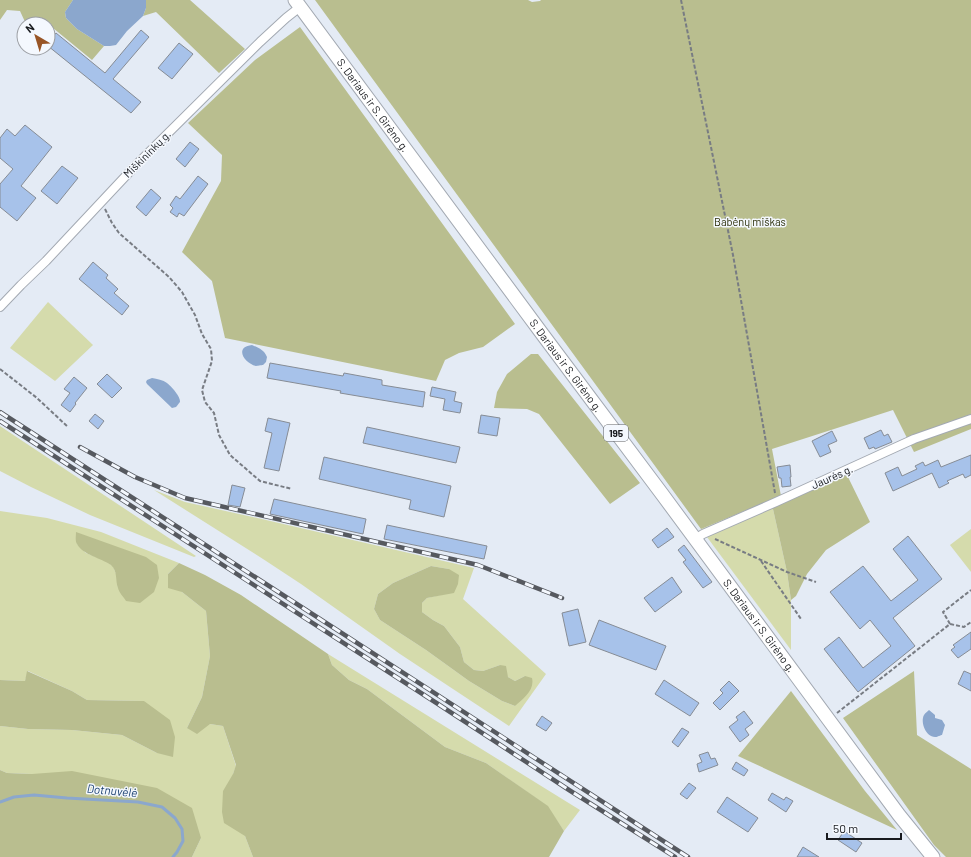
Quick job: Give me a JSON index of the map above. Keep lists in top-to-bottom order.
{
  "streets": {
    "main road": ["S. Dariaus ir S. Girėno g.", "195"],
    "street": ["Miškininkų g.", "Jaurės g."]
  },
  "crossings": [
    ["S. Dariaus ir S. Girėno g.", "Miškininkų g."],
    ["S. Dariaus ir S. Girėno g.", "Jaurės g."]
  ],
  "water": ["Dotnuvėlė"],
  "parks": ["Babėnų miškas"],
  "scale_bar": "50 m",
  "north": "top left"
}
